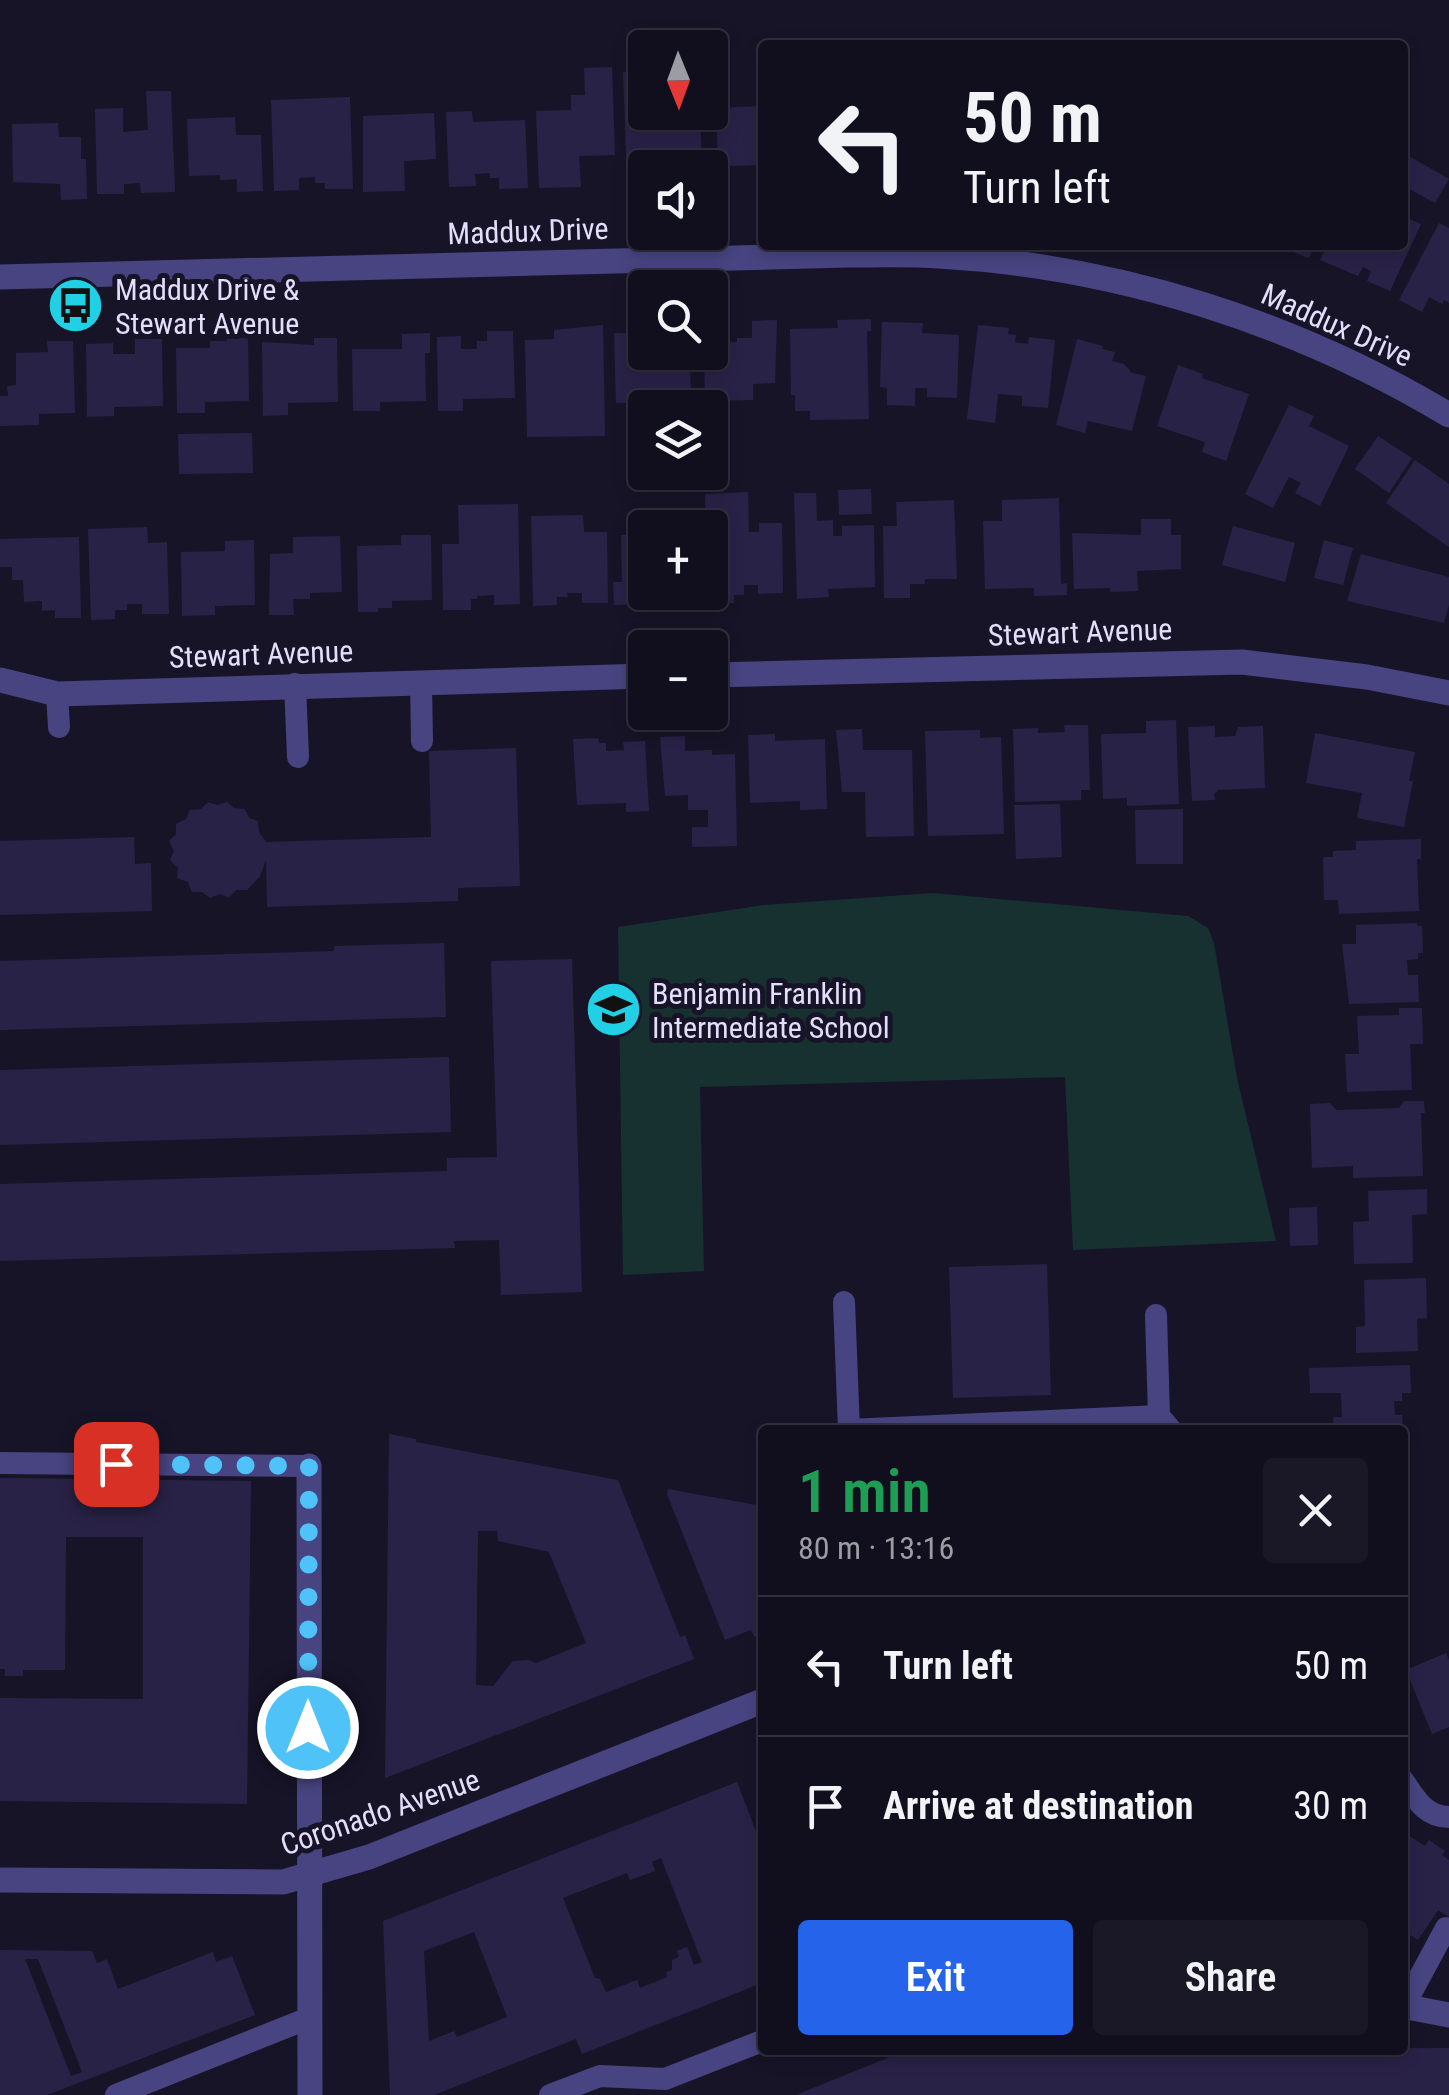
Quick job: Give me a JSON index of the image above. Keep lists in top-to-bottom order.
{
  "streets": {
    "street": ["Maddux Drive", "Stewart Avenue", "Coronado Avenue"]
  },
  "places": {
    "bus stop": ["Maddux Drive & Stewart Avenue"],
    "school or university": ["Benjamin Franklin Intermediate School"]
  },
  "north": "bottom",
  "page": {
    "map_buttons": ["+", "−"],
    "turn": ["50 m", "Turn left"],
    "heading": ["1 min", "80 m · 13:16"],
    "list": [
      {
        "name": "Turn left",
        "value": "50 m"
      },
      {
        "name": "Arrive at destination",
        "value": "30 m"
      }
    ],
    "buttons": ["Exit", "Share"]
  }
}
